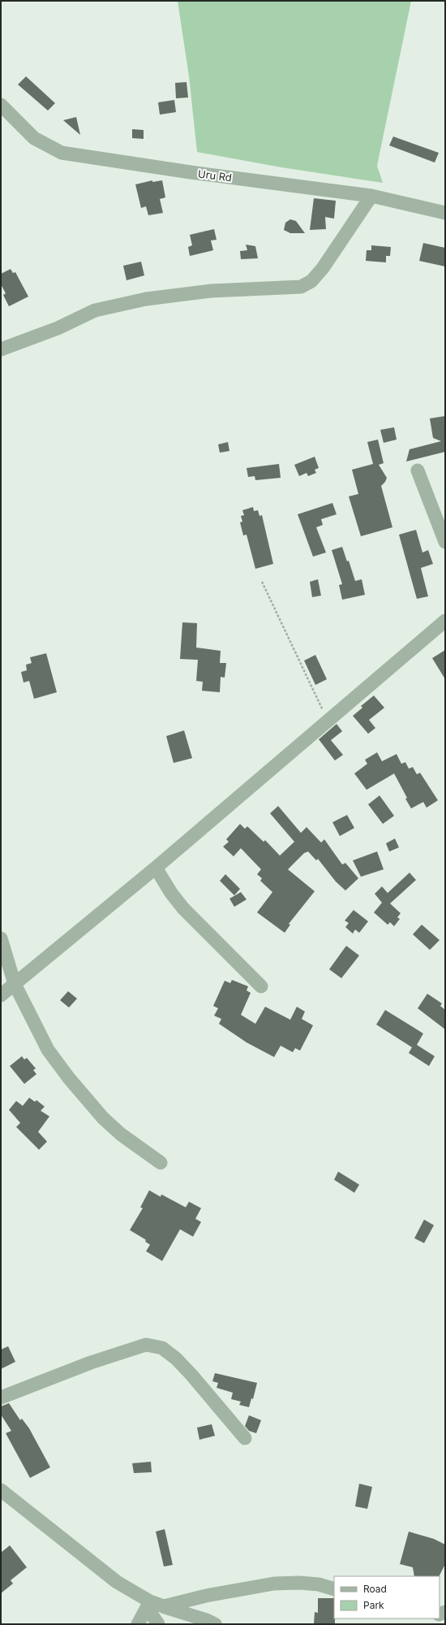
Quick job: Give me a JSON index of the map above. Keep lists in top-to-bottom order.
{
  "streets": {
    "street": ["Uru Rd"]
  },
  "legend": ["Road", "Park"]
}
